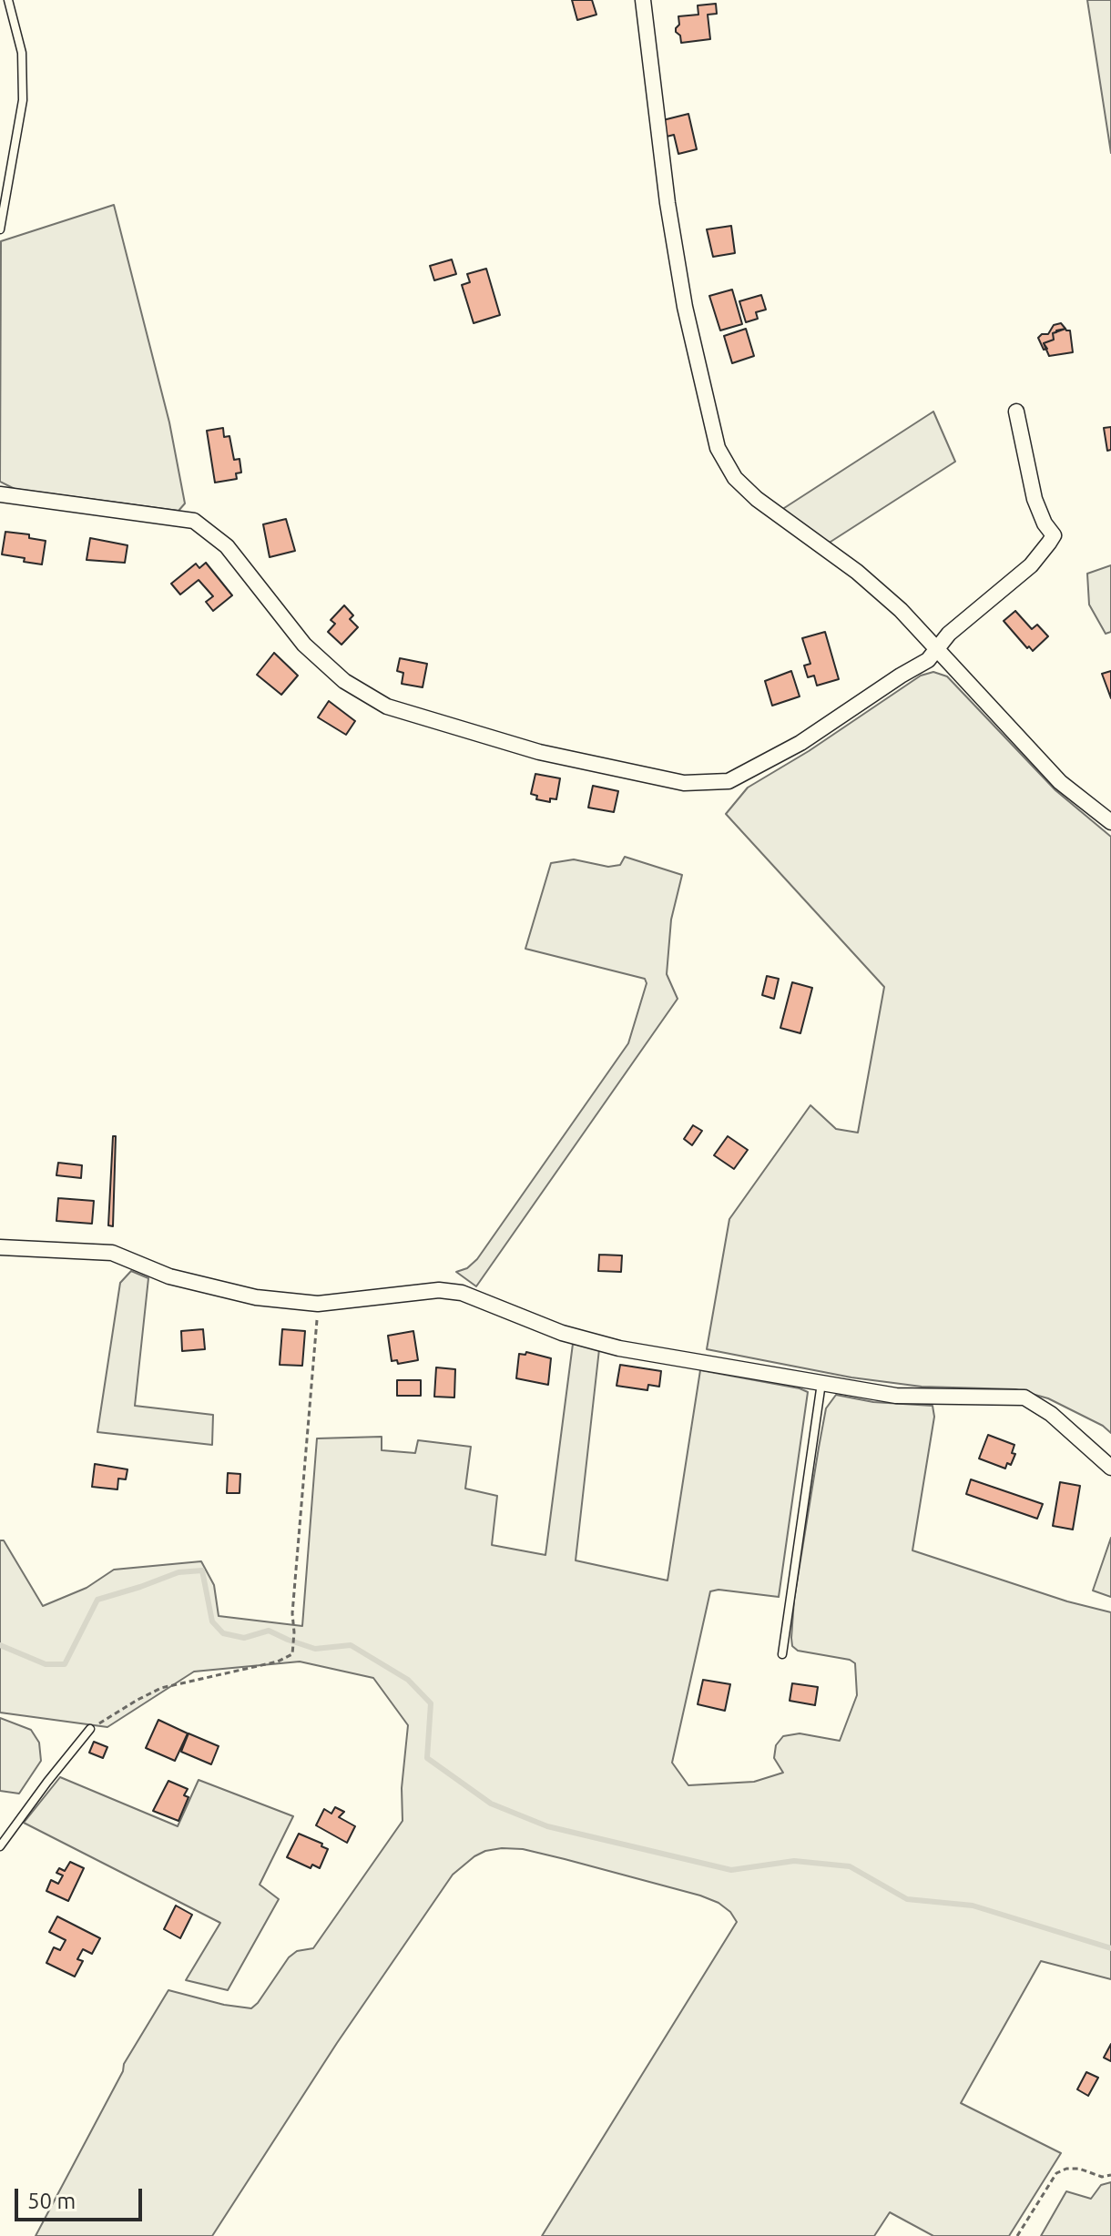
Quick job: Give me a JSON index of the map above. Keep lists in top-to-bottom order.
{
  "scale_bar": "50 m"
}
